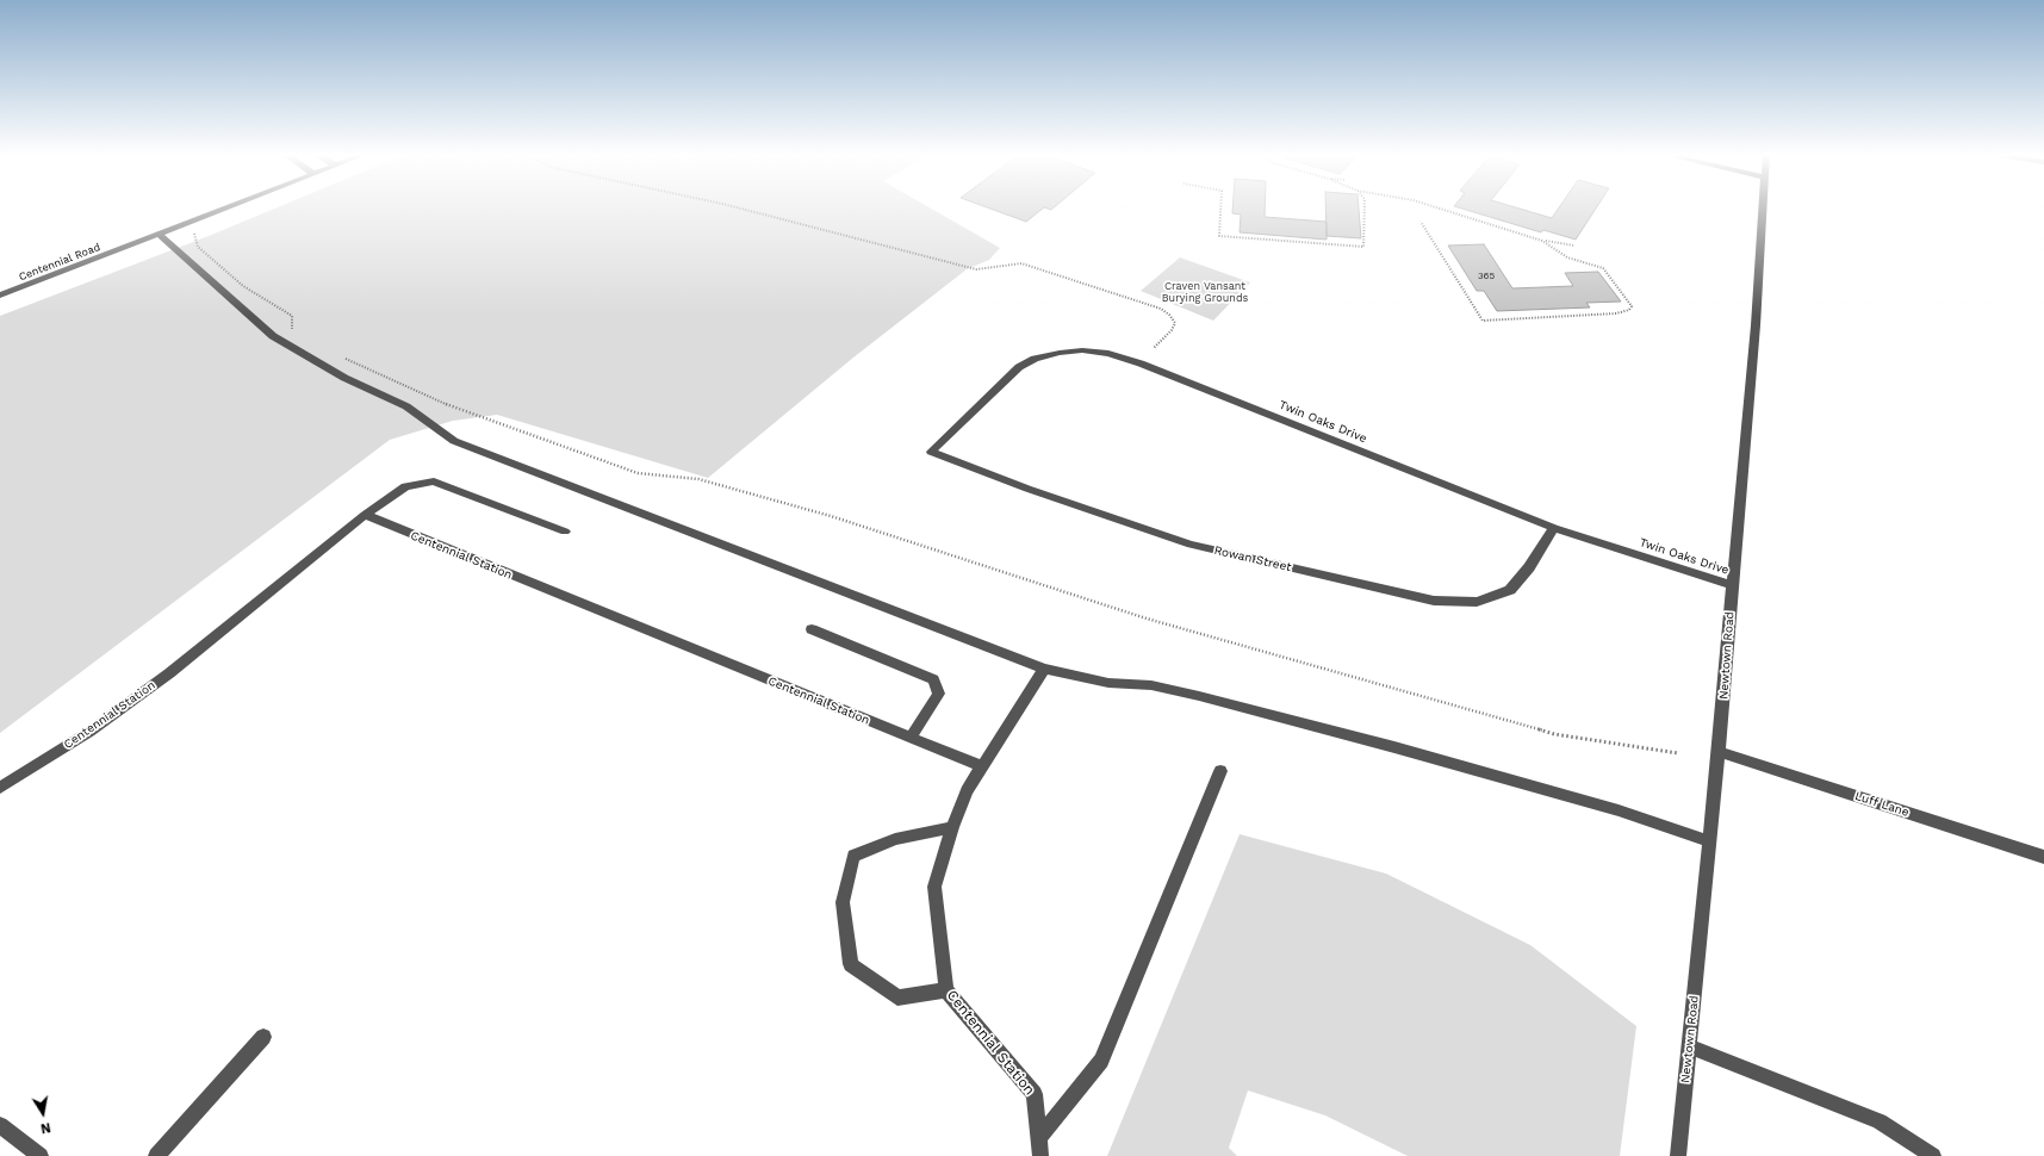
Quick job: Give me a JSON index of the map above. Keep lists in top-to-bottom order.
{
  "streets": {
    "street": [
      "Centennial Road",
      "Twin Oaks Drive",
      "Centennial Station",
      "Rowan Street",
      "Newtown Road",
      "Luff Lane"
    ]
  },
  "crossings": [
    ["Twin Oaks Drive", "Rowan Street"],
    ["Twin Oaks Drive", "Newtown Road"],
    ["Newtown Road", "Luff Lane"]
  ],
  "parks": ["Craven Vansant Burying Grounds"],
  "house_numbers": ["365"],
  "north": "bottom"
}
